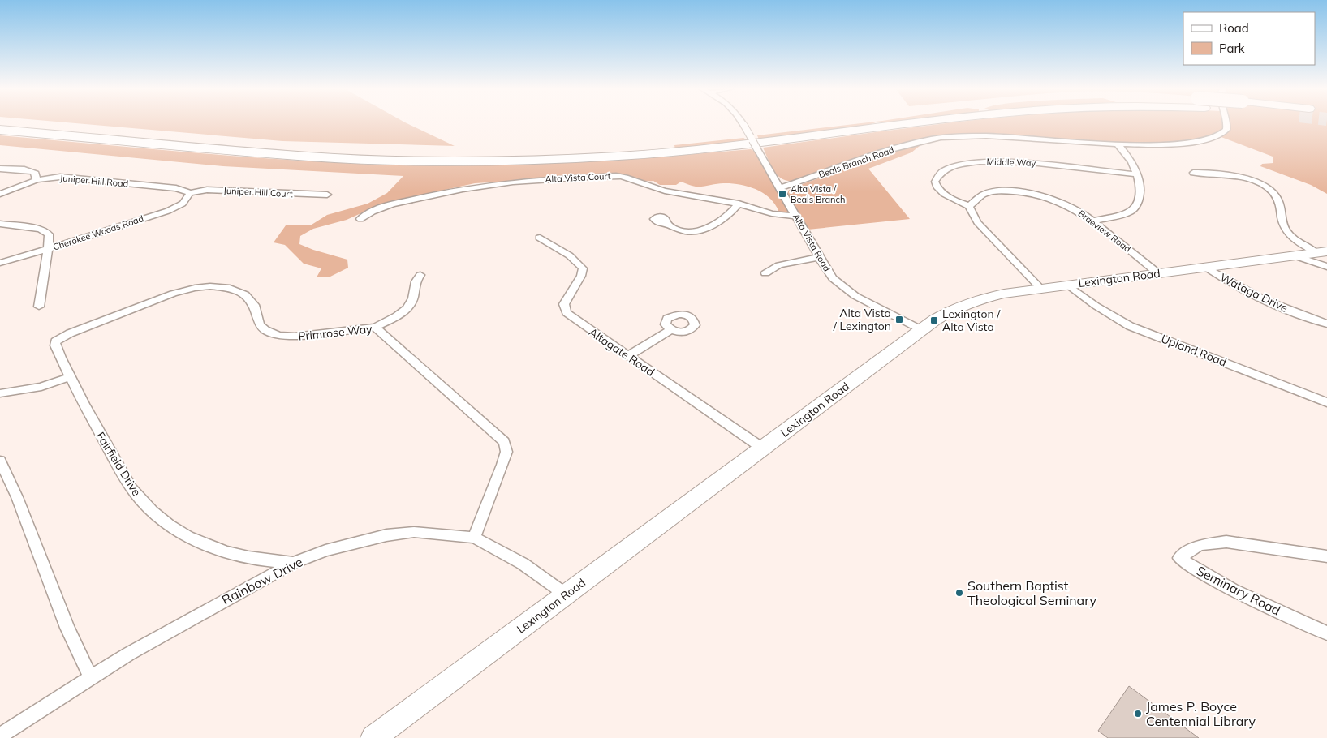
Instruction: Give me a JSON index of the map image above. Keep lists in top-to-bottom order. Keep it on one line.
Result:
{"streets":{"main road":["Lexington Road"],"street":["Beals Branch Road","Middle Way","Alta Vista Court","Juniper Hill Road","Juniper Hill Court","Braeview Road","Cherokee Woods Road","Alta Vista Road","Wataga Drive","Primrose Way","Upland Road","Altagate Road","Fairfield Drive","Rainbow Drive","Seminary Road"]},"crossings":[["Beals Branch Road","Alta Vista Road"],["Middle Way","Braeview Road"],["Alta Vista Court","Alta Vista Road"],["Juniper Hill Road","Juniper Hill Court"],["Juniper Hill Road","Cherokee Woods Road"],["Juniper Hill Court","Cherokee Woods Road"],["Braeview Road","Lexington Road"],["Alta Vista Road","Lexington Road"],["Lexington Road","Wataga Drive"],["Lexington Road","Upland Road"],["Lexington Road","Altagate Road"],["Lexington Road","Rainbow Drive"],["Primrose Way","Fairfield Drive"],["Primrose Way","Rainbow Drive"],["Fairfield Drive","Rainbow Drive"]],"places":{"transit":["Alta Vista / Beals Branch","Alta Vista / Lexington","Lexington / Alta Vista"],"other":["Southern Baptist Theological Seminary","James P. Boyce Centennial Library"]},"legend":["Road","Park"]}
